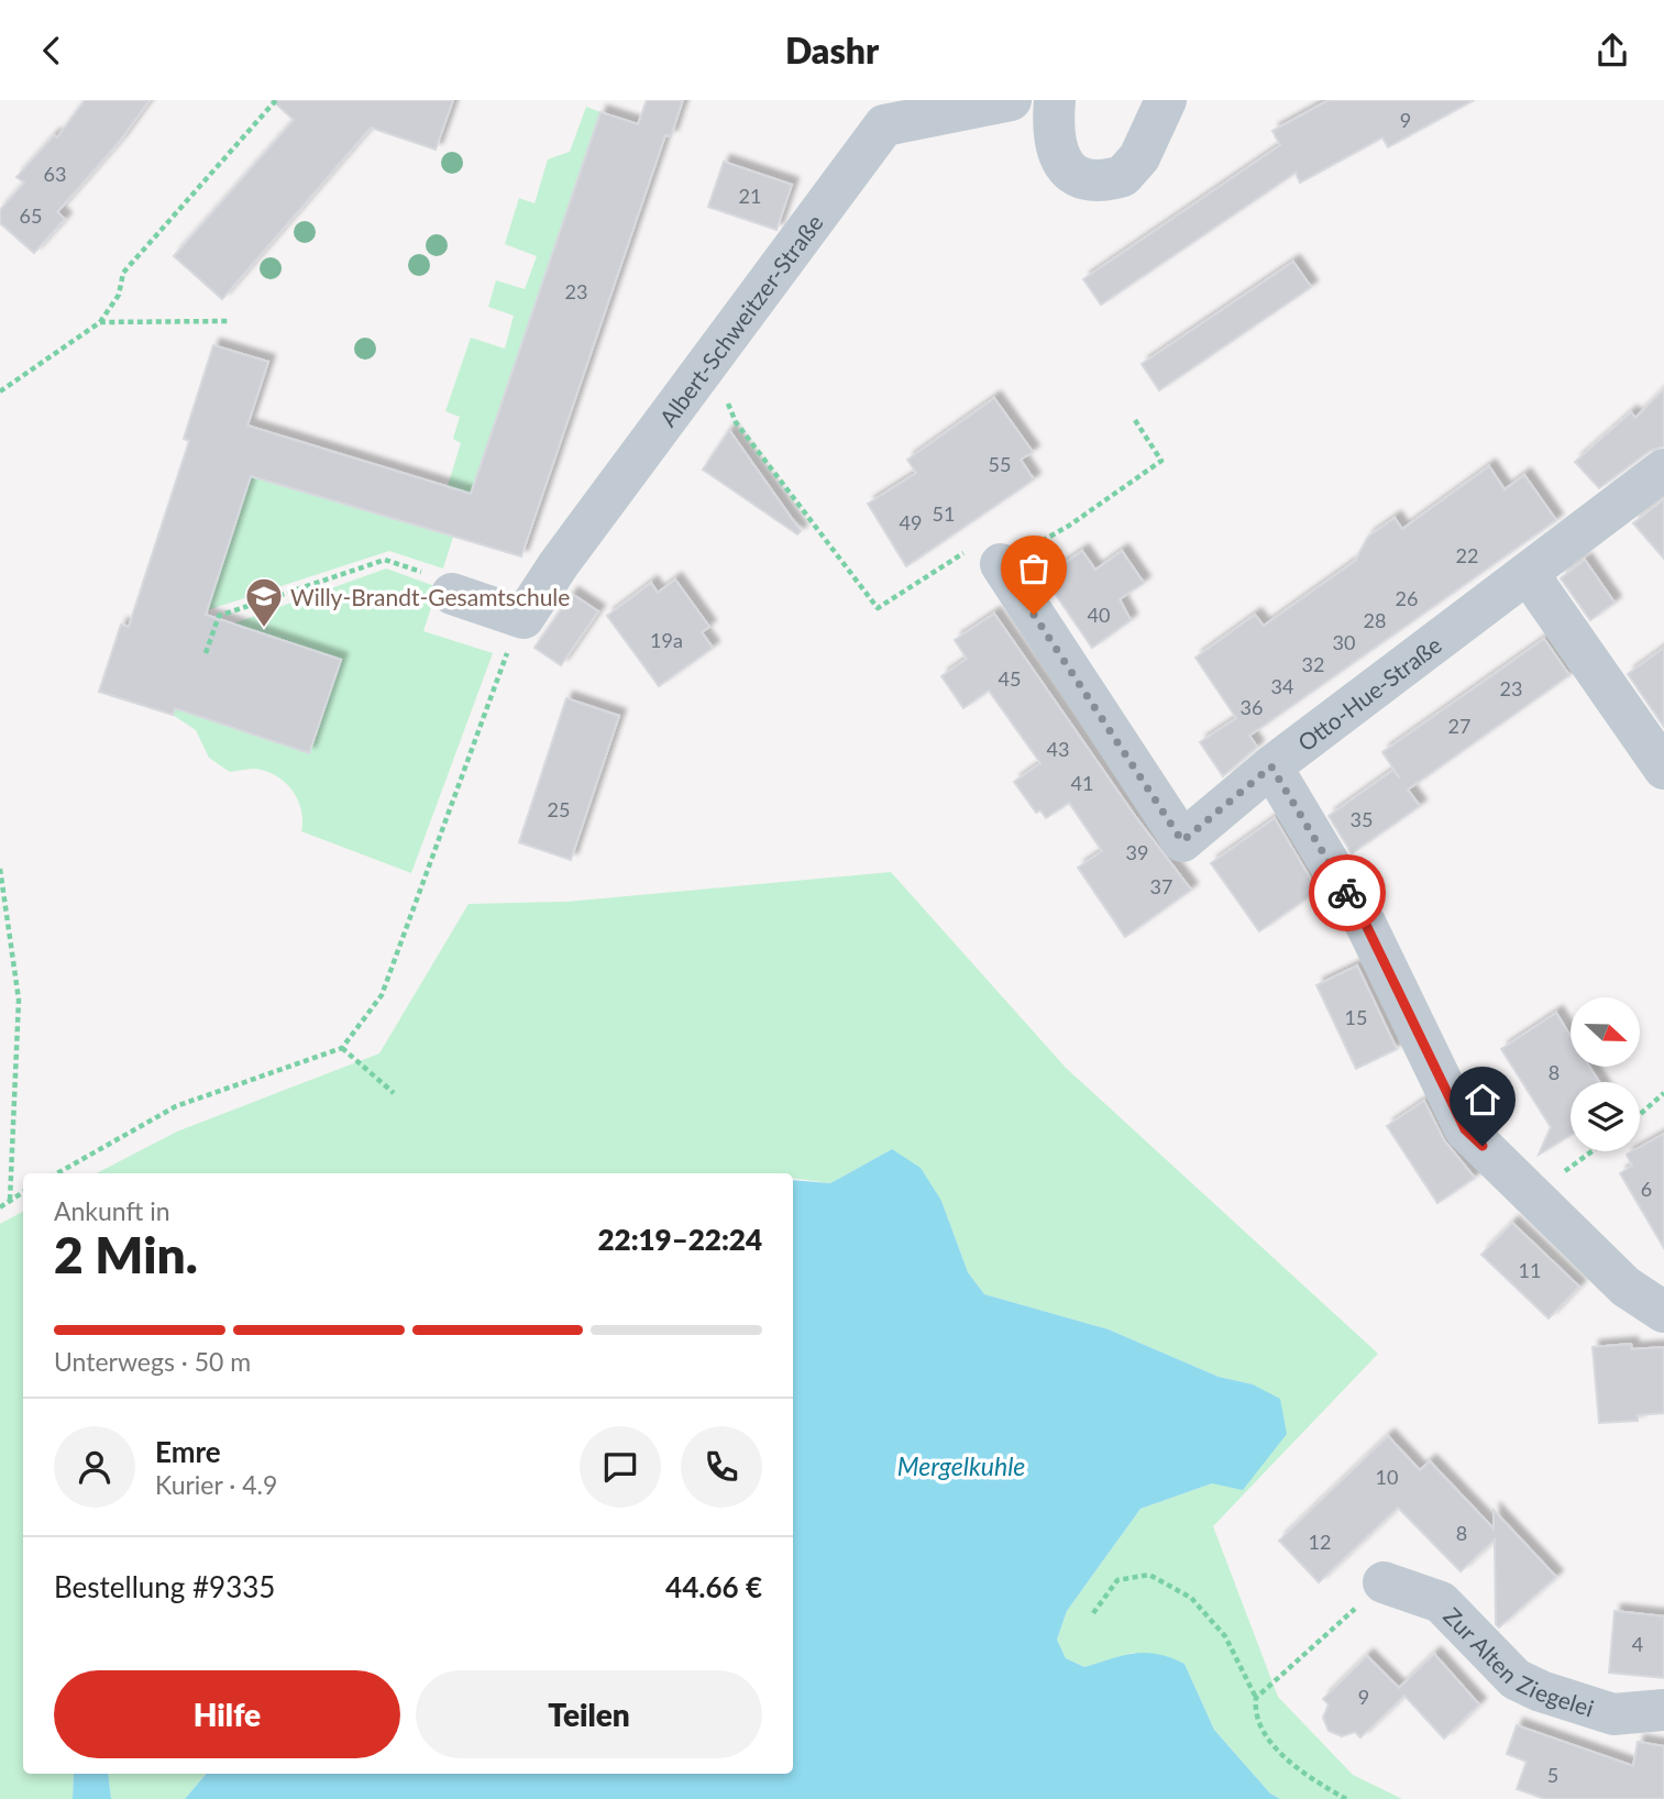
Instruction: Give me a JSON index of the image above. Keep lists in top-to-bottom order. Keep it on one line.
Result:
{"streets":{"street":["Albert-Schweitzer-Straße","Otto-Hue-Straße","Zur Alten Ziegelei"]},"water":["Mergelkuhle"],"places":{"school or university":["Willy-Brandt-Gesamtschule"]},"house_numbers":["9","63","21","65","23","55","51","49","22","26","40","28","19a","30","32","45","34","23","36","27","43","41","25","35","39","37","15","8","6","11","10","8","12","4","9","5"],"north":"right","page":{"header":"Dashr","heading":["2 Min.","Ankunft in","22:19–22:24"],"panel":["Emre","Kurier · 4.9","Bestellung #9335","44.66 €"],"bar":"Unterwegs · 50 m","buttons":["Hilfe","Teilen"]}}
